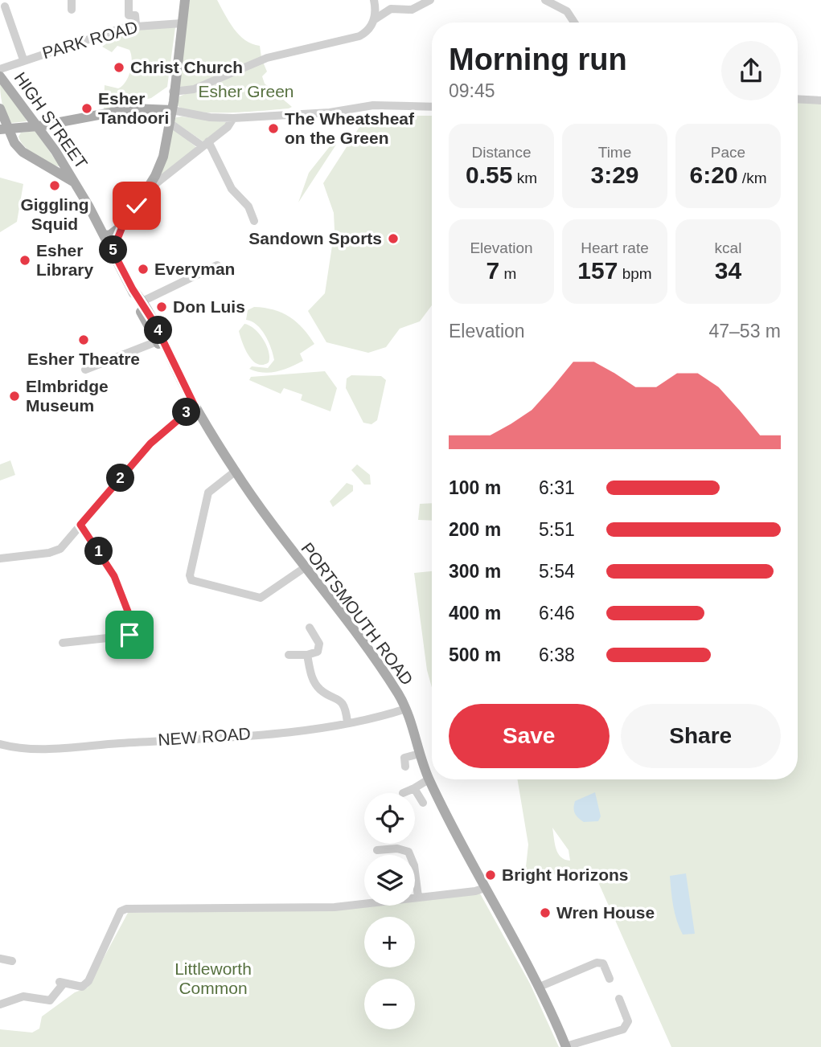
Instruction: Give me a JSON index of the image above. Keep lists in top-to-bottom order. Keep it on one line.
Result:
{"streets":{"main road":["HIGH STREET","PORTSMOUTH ROAD"],"street":["PARK ROAD","NEW ROAD"]},"crossings":[["HIGH STREET","PORTSMOUTH ROAD"],["PORTSMOUTH ROAD","NEW ROAD"]],"parks":["Esher Green","Littleworth Common"],"places":["Christ Church","Esher Tandoori","The Wheatsheaf on the Green","Giggling Squid","Sandown Sports","Esher Library","Everyman","Don Luis","Esher Theatre","Elmbridge Museum","Bright Horizons","Wren House"],"page":{"heading":["Morning run","09:45"],"stats":[["Distance","0.55 km"],["Time","3:29"],["Pace","6:20 /km"],["Elevation","7 m"],["Heart rate","157 bpm"],["kcal","34"]],"pins":["5","4","3","2","1"],"chart":["Elevation","47–53 m"],"list":[{"name":"100 m","note":"6:31"},{"name":"200 m","note":"5:51"},{"name":"300 m","note":"5:54"},{"name":"400 m","note":"6:46"},{"name":"500 m","note":"6:38"}],"buttons":["Save","Share"],"map_buttons":["+","−"]}}
